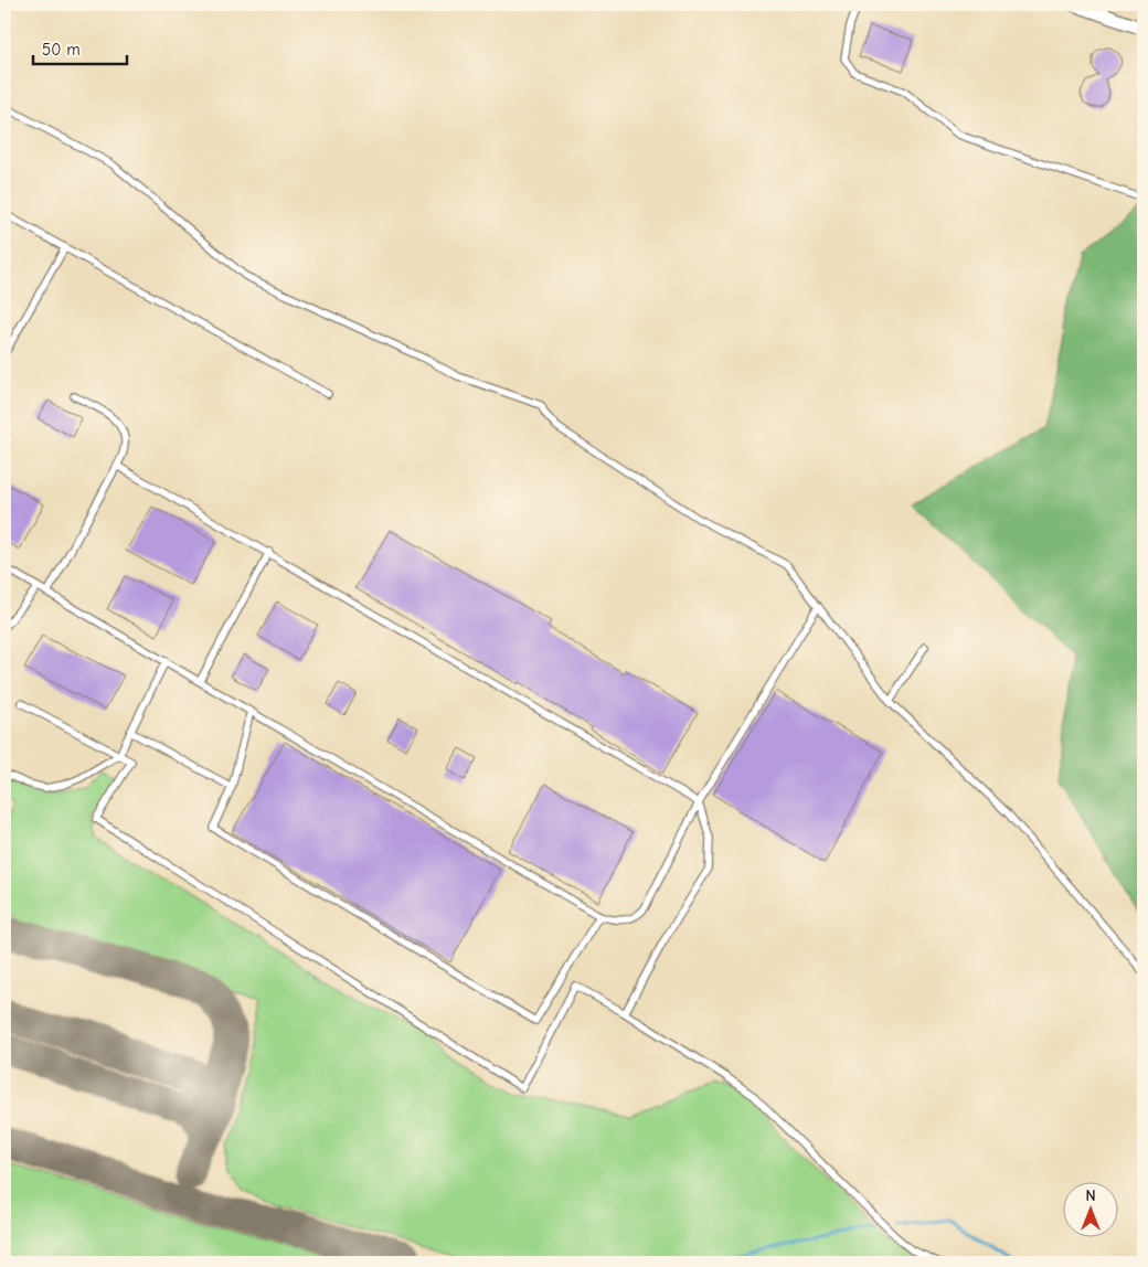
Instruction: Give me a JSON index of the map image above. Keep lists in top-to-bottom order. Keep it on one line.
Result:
{"scale_bar":"50 m","north":"top"}
